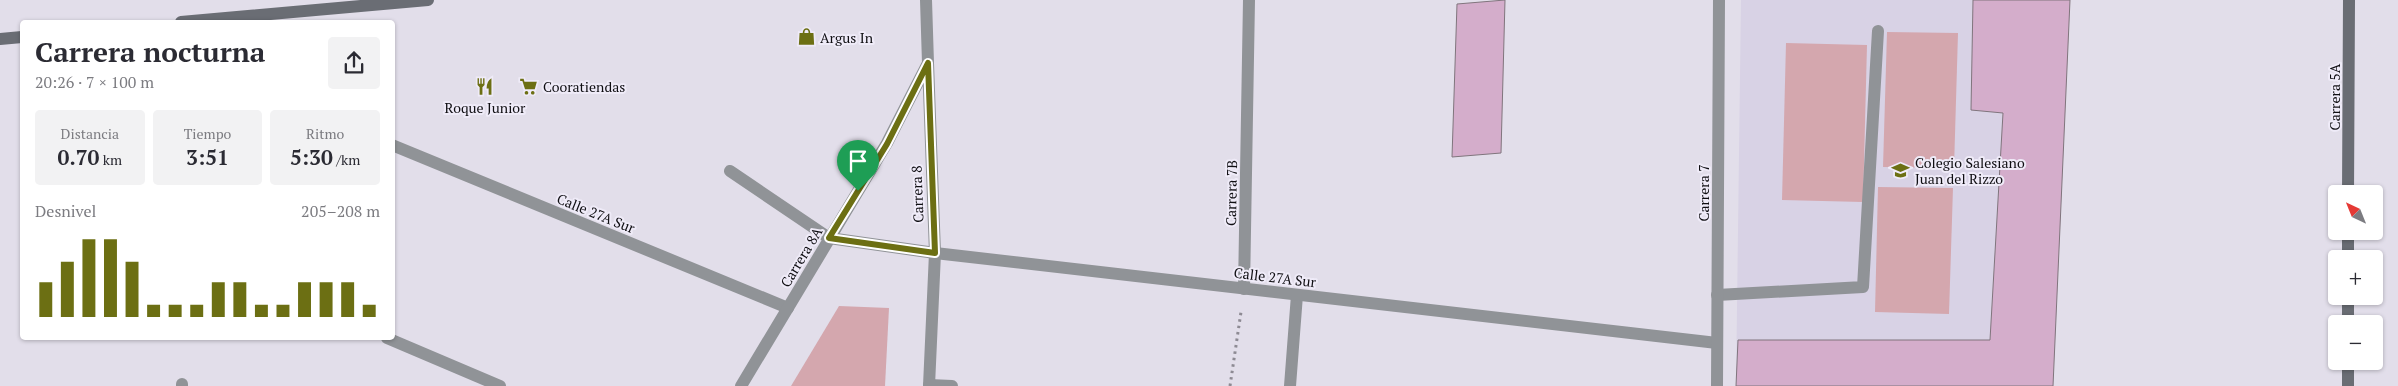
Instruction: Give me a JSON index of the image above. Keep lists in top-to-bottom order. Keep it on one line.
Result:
{"streets":{"main road":["Carrera 5A"],"street":["Carrera 7B","Carrera 7","Carrera 8","Calle 27A Sur","Carrera 8A"]},"crossings":[["Carrera 7B","Calle 27A Sur"],["Carrera 7","Calle 27A Sur"],["Carrera 8","Calle 27A Sur"],["Carrera 8","Carrera 8A"],["Calle 27A Sur","Carrera 8A"]],"places":{"shop":["Argus In"],"supermarket":["Cooratiendas"],"restaurant":["Roque Junior"],"school or university":["Colegio Salesiano Juan del Rizzo"]},"north":"top left","page":{"heading":["Carrera nocturna","20:26 · 7 × 100 m"],"stats":[["Distancia","0.70 km"],["Tiempo","3:51"],["Ritmo","5:30 /km"]],"map_buttons":["+","−"],"chart":["Desnivel","205–208 m"]}}
